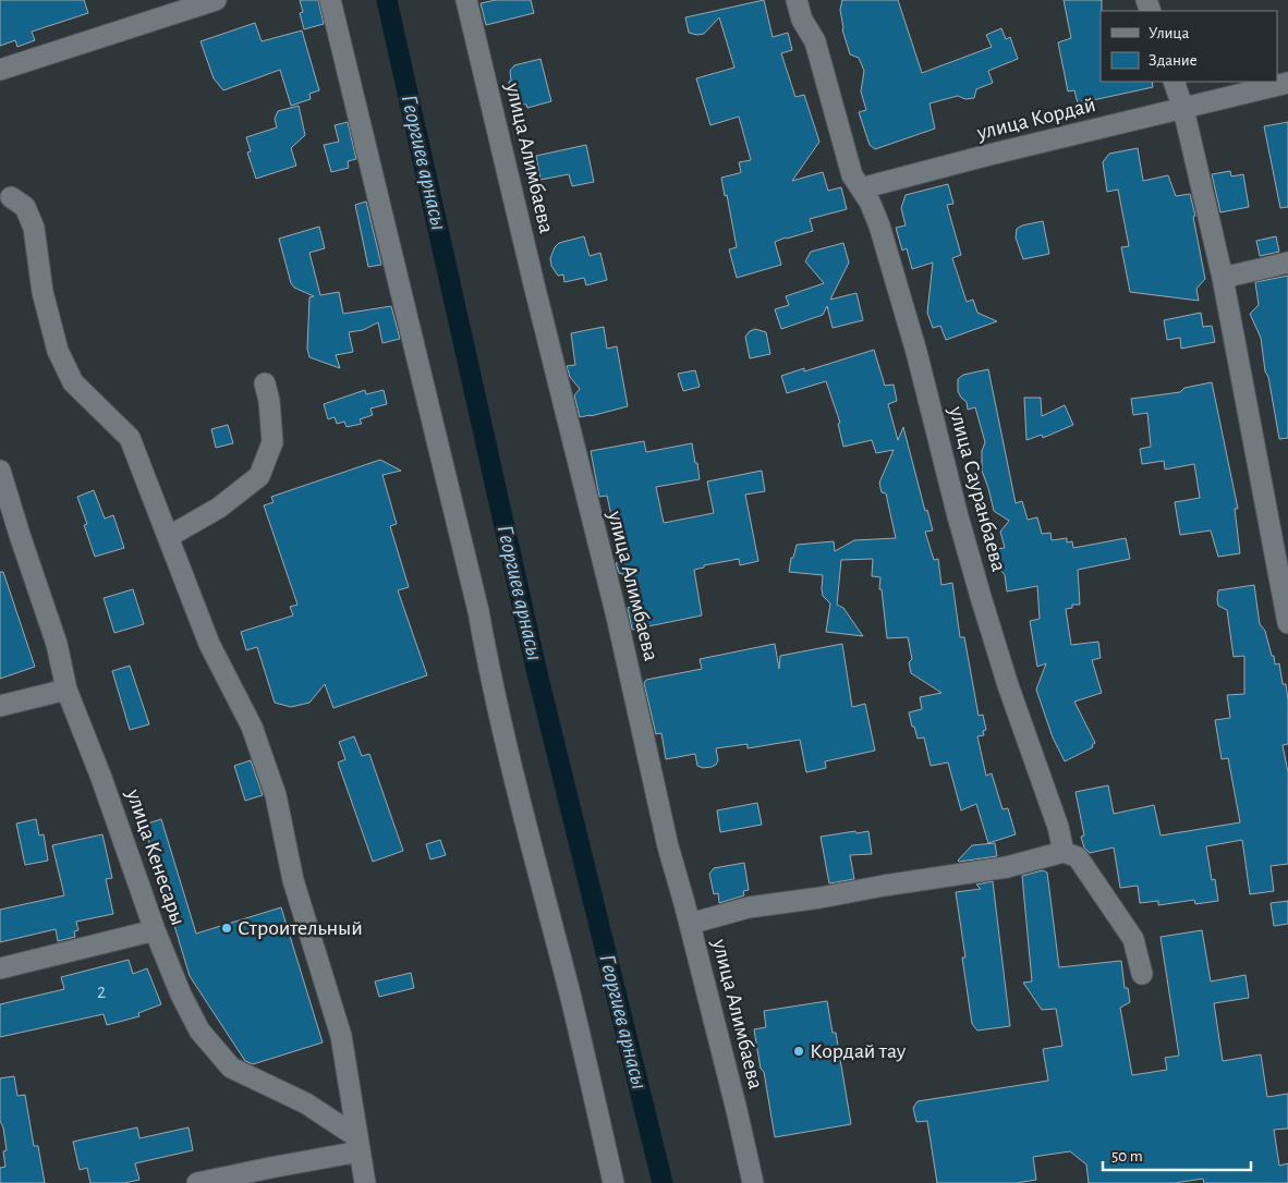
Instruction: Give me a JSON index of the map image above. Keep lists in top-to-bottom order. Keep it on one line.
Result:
{"streets":{"street":["улица Кордай","улица Алимбаева","улица Сауранбаева","улица Кенесары"]},"crossings":[["улица Кордай","улица Сауранбаева"]],"water":["Георгиев арнасы"],"places":["Строительный","Кордай тау"],"house_numbers":["2"],"legend":["Улица","Здание"],"scale_bar":"50 m"}
